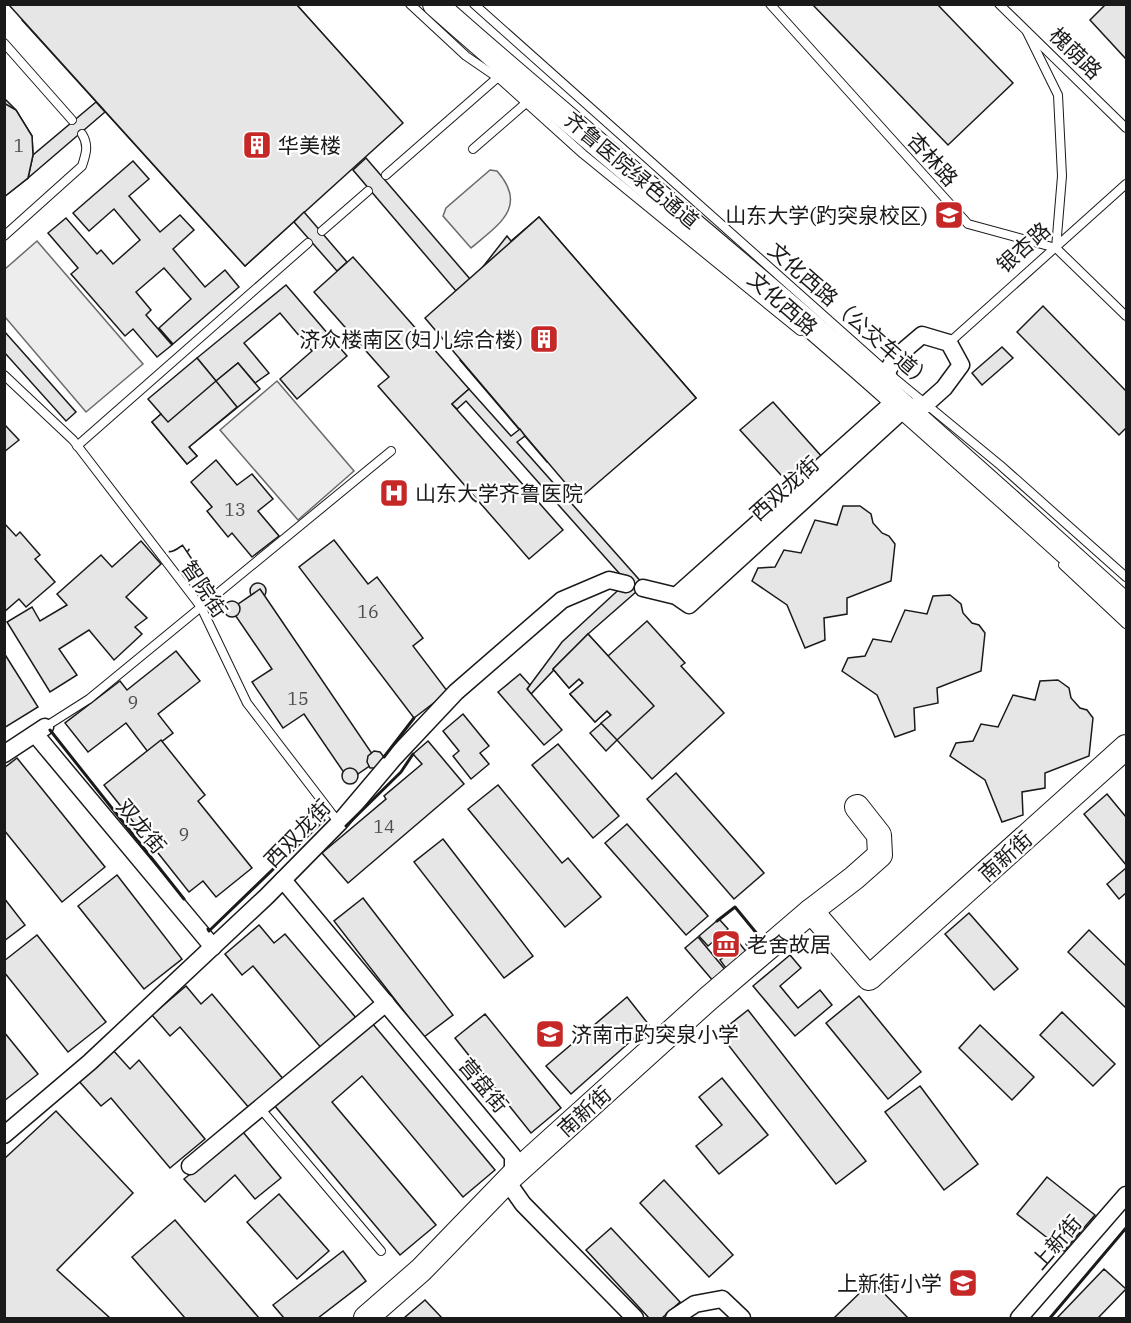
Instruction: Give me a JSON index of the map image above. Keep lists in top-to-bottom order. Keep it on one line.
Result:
{"streets":{"street":["文化西路","西双龙街","双龙街","南新街","营盘街","上新街"],"lane":["槐荫路","杏林路","齐鲁医院绿色通道","银杏路","文化西路（公交车道）","广智院街"]},"crossings":[["杏林路","银杏路"],["文化西路","文化西路（公交车道）"],["文化西路","西双龙街"],["文化西路（公交车道）","西双龙街"],["西双龙街","广智院街"],["西双龙街","双龙街"],["西双龙街","营盘街"],["南新街","营盘街"]],"places":{"building":["华美楼","济众楼南区(妇儿综合楼)"],"school or university":["山东大学(趵突泉校区)","济南市趵突泉小学","上新街小学"],"hospital":["山东大学齐鲁医院"],"museum":["老舍故居"]},"house_numbers":["1","13","16","15","9","14","9"]}
